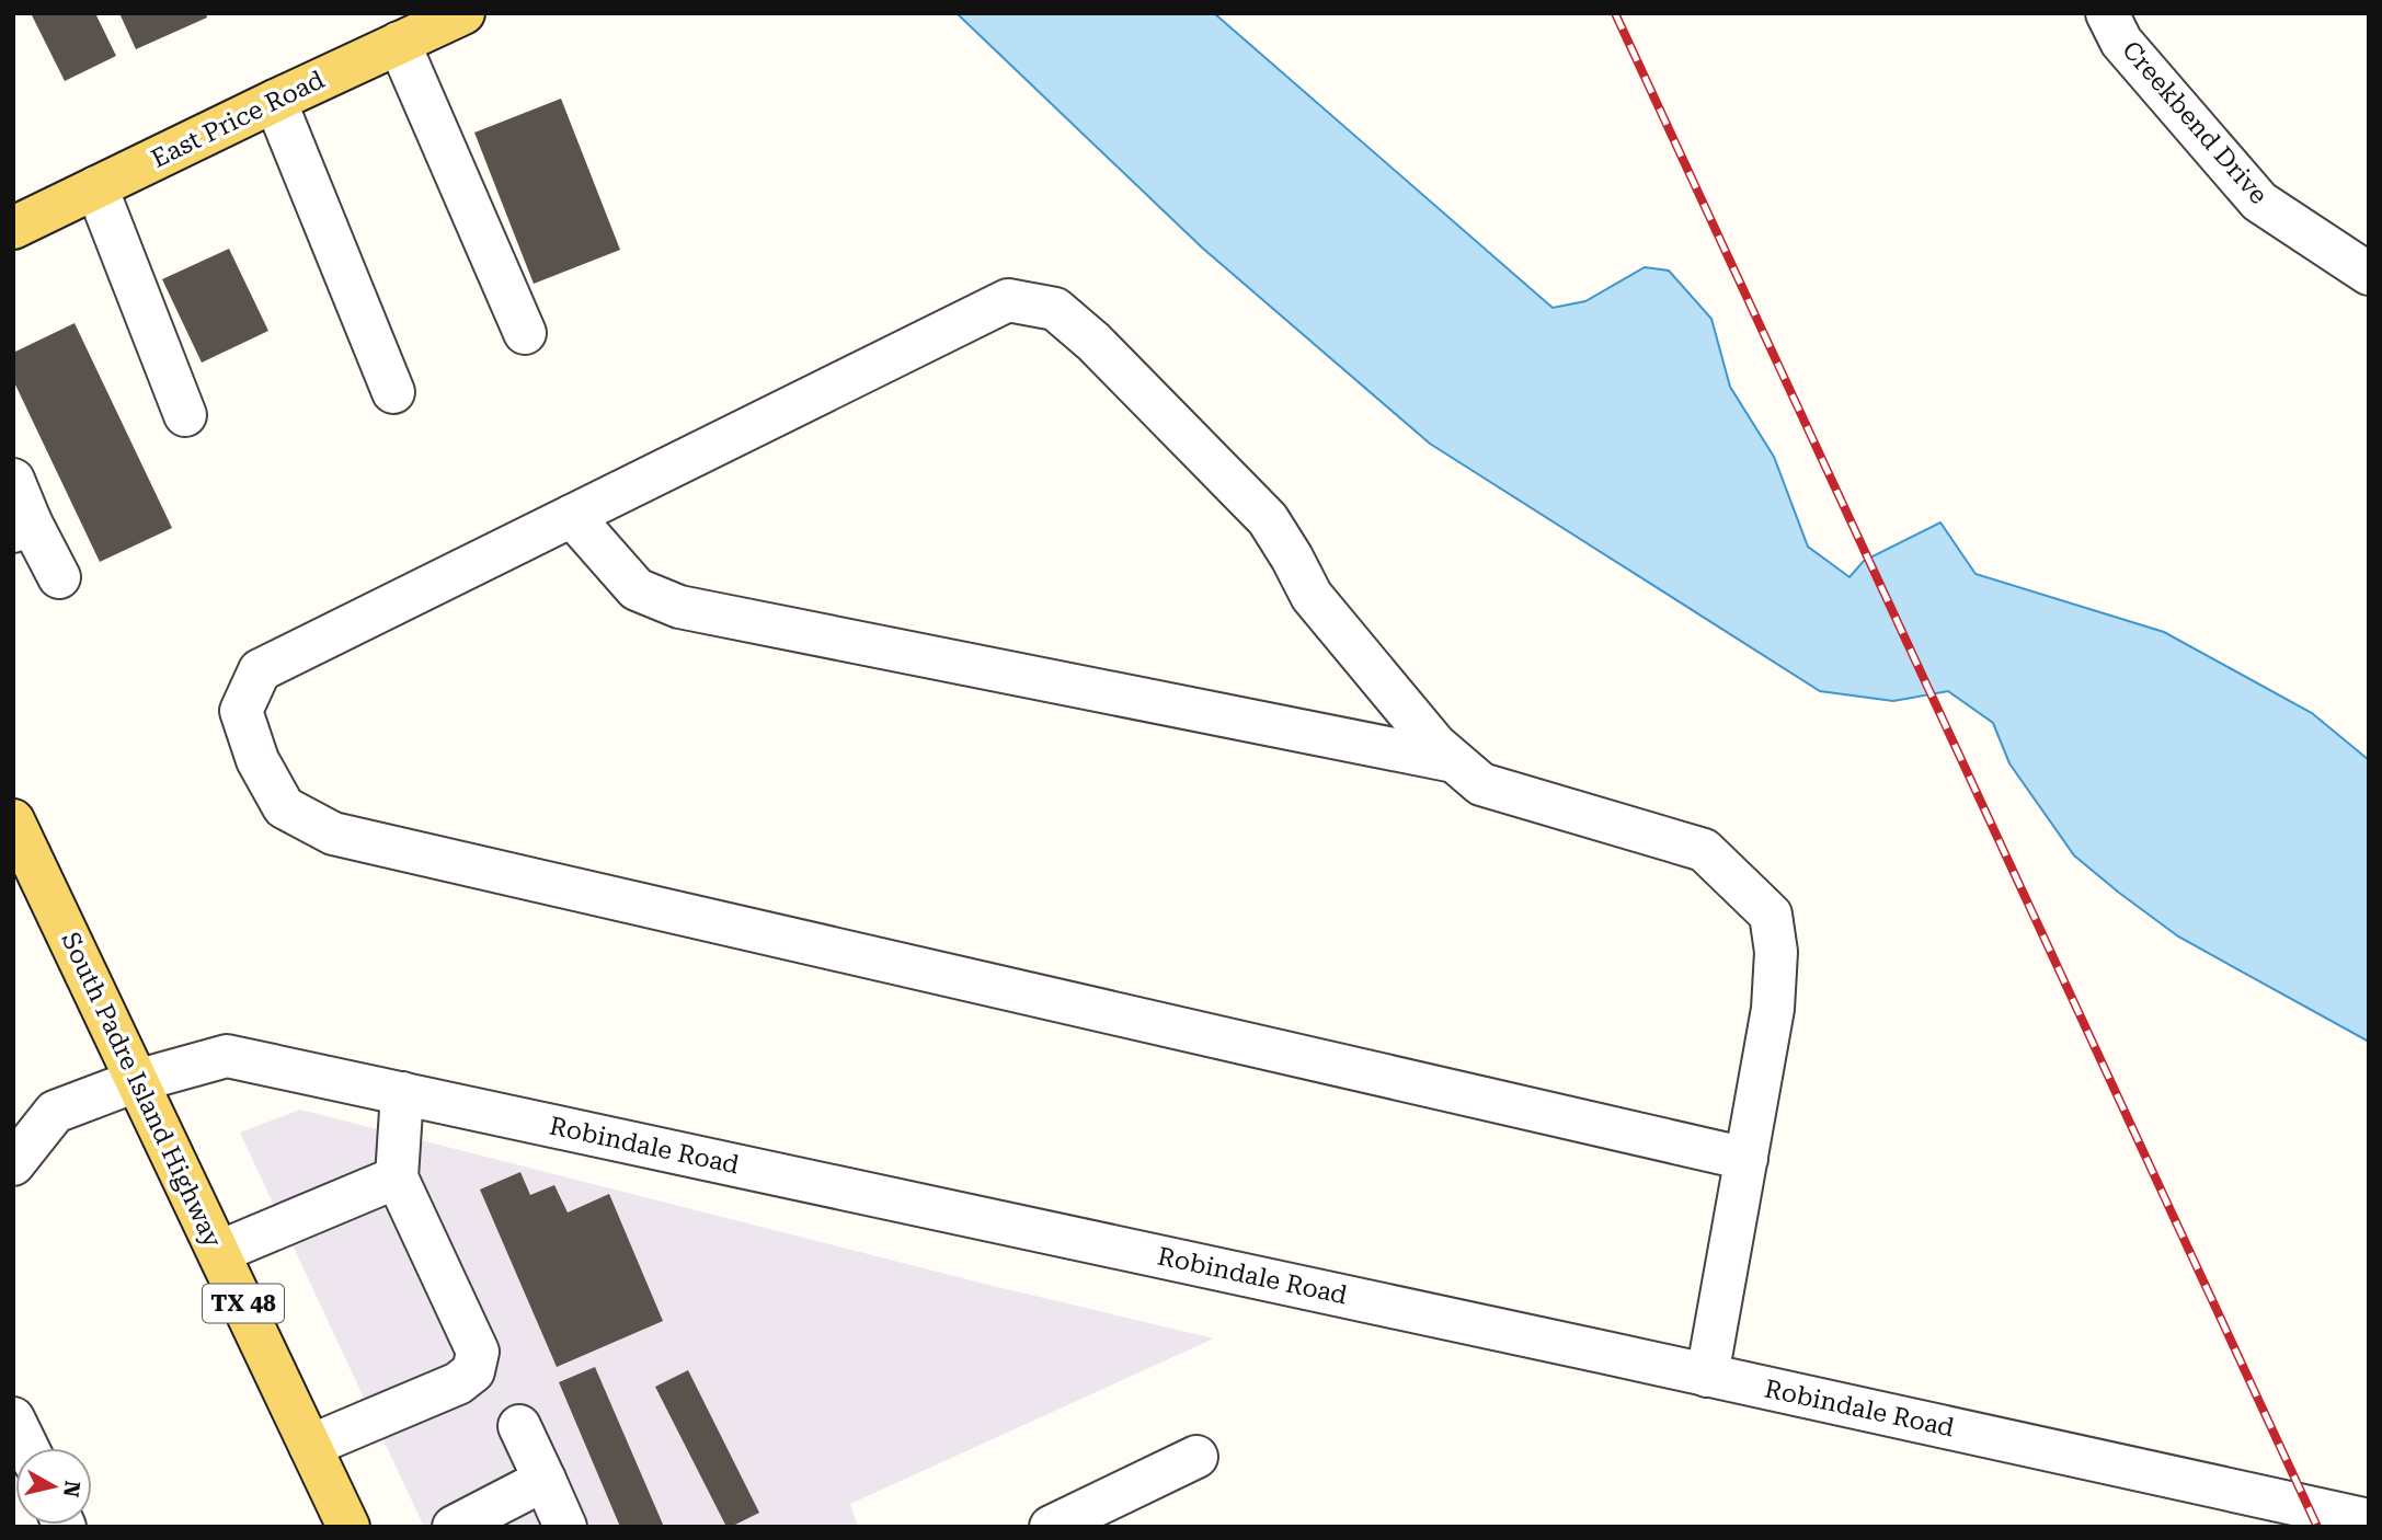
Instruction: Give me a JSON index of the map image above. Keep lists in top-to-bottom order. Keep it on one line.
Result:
{"streets":{"main road":["East Price Road","South Padre Island Highway","TX 48"],"street":["Creekbend Drive","Robindale Road"]},"crossings":[["South Padre Island Highway","Robindale Road"]],"north":"right"}
